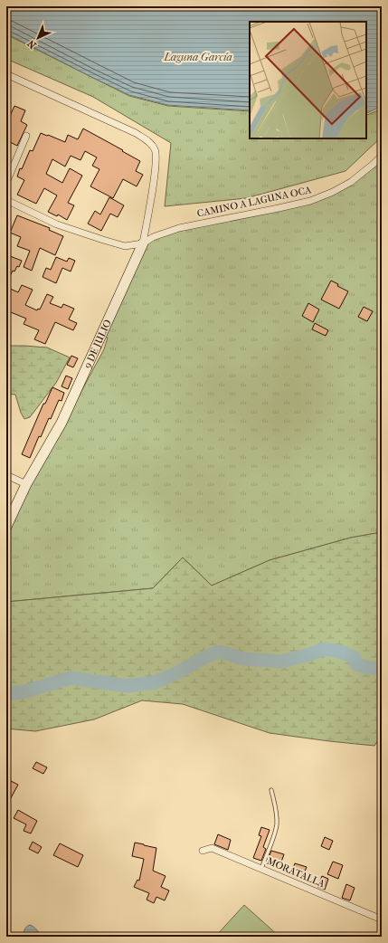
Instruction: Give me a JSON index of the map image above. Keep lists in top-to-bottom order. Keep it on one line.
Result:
{"streets":{"main road":["9 DE JULIO"],"street":["CAMINO A LAGUNA OCA","MORATALLA"]},"crossings":[["CAMINO A LAGUNA OCA","9 DE JULIO"]],"water":["Laguna García"],"north":"bottom left"}
